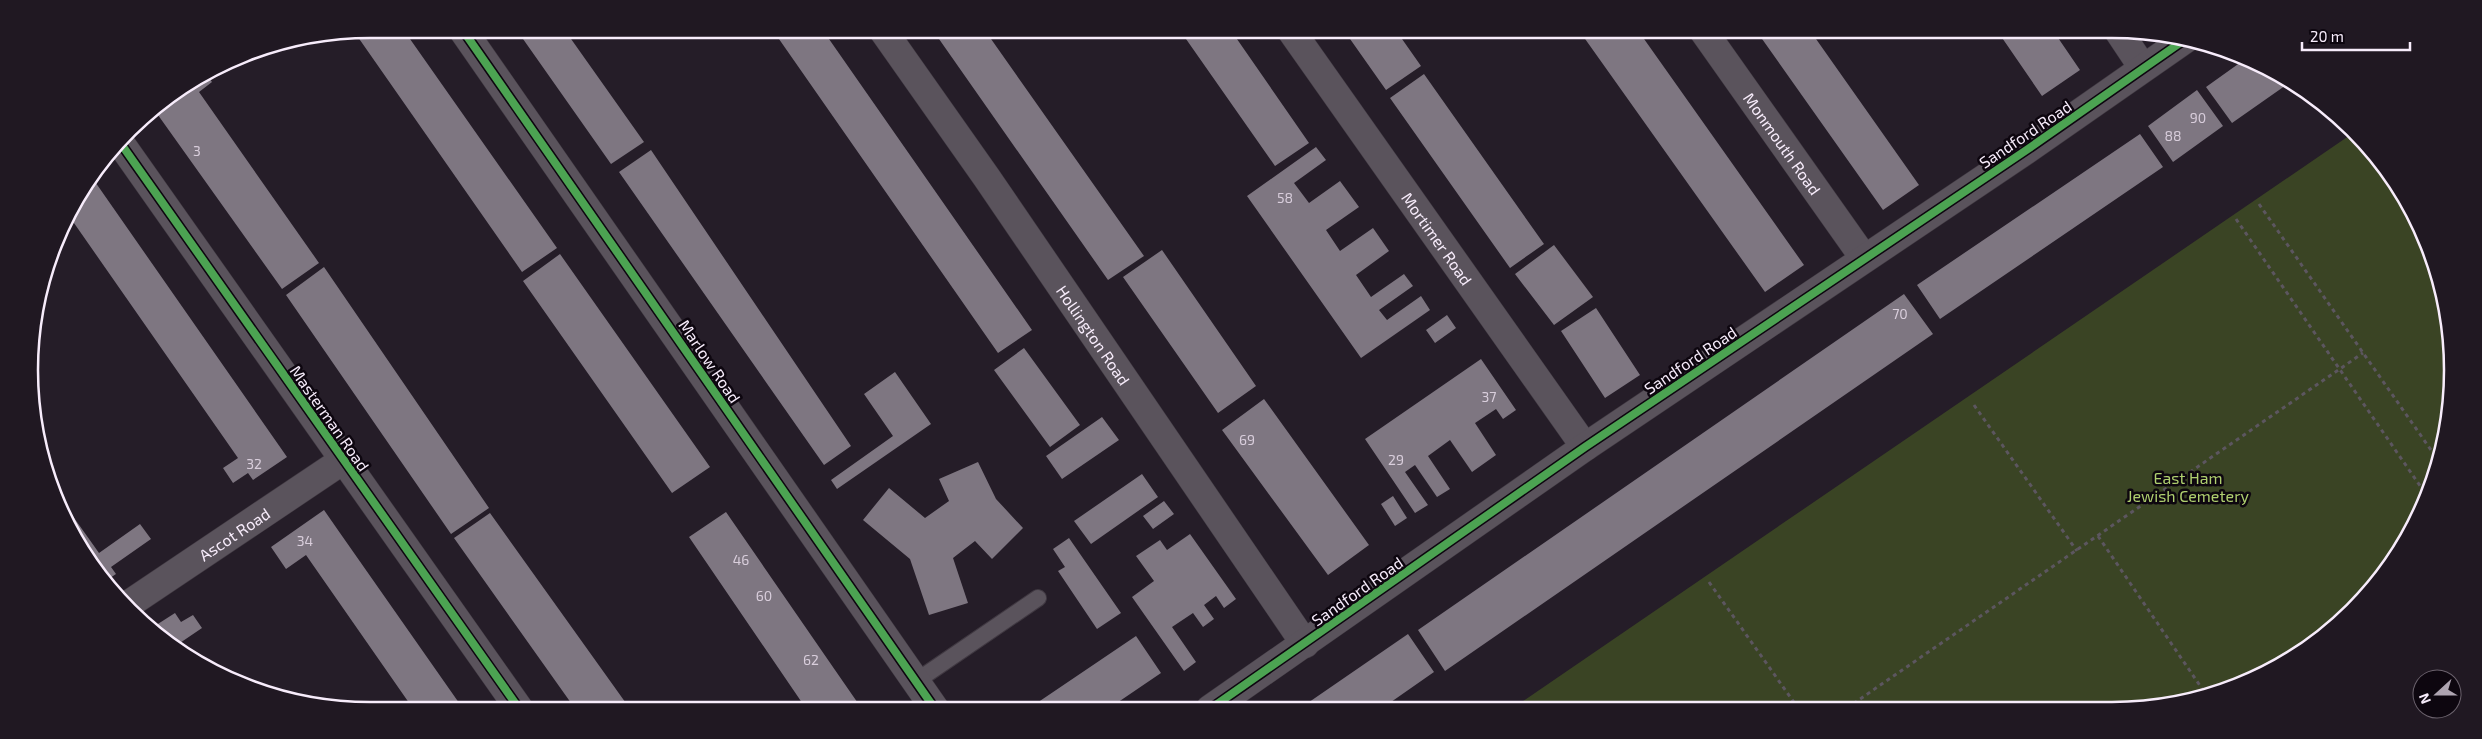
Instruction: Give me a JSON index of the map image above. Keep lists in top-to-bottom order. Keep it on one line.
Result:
{"streets":{"street":["Sandford Road","Monmouth Road","Mortimer Road","Hollington Road","Marlow Road","Masterman Road","Ascot Road"]},"crossings":[["Sandford Road","Monmouth Road"],["Sandford Road","Mortimer Road"],["Sandford Road","Hollington Road"],["Masterman Road","Ascot Road"]],"parks":["East Ham Jewish Cemetery"],"house_numbers":["90","88","3","58","70","37","69","29","32","34","46","60","62"],"scale_bar":"20 m","north":"left"}
